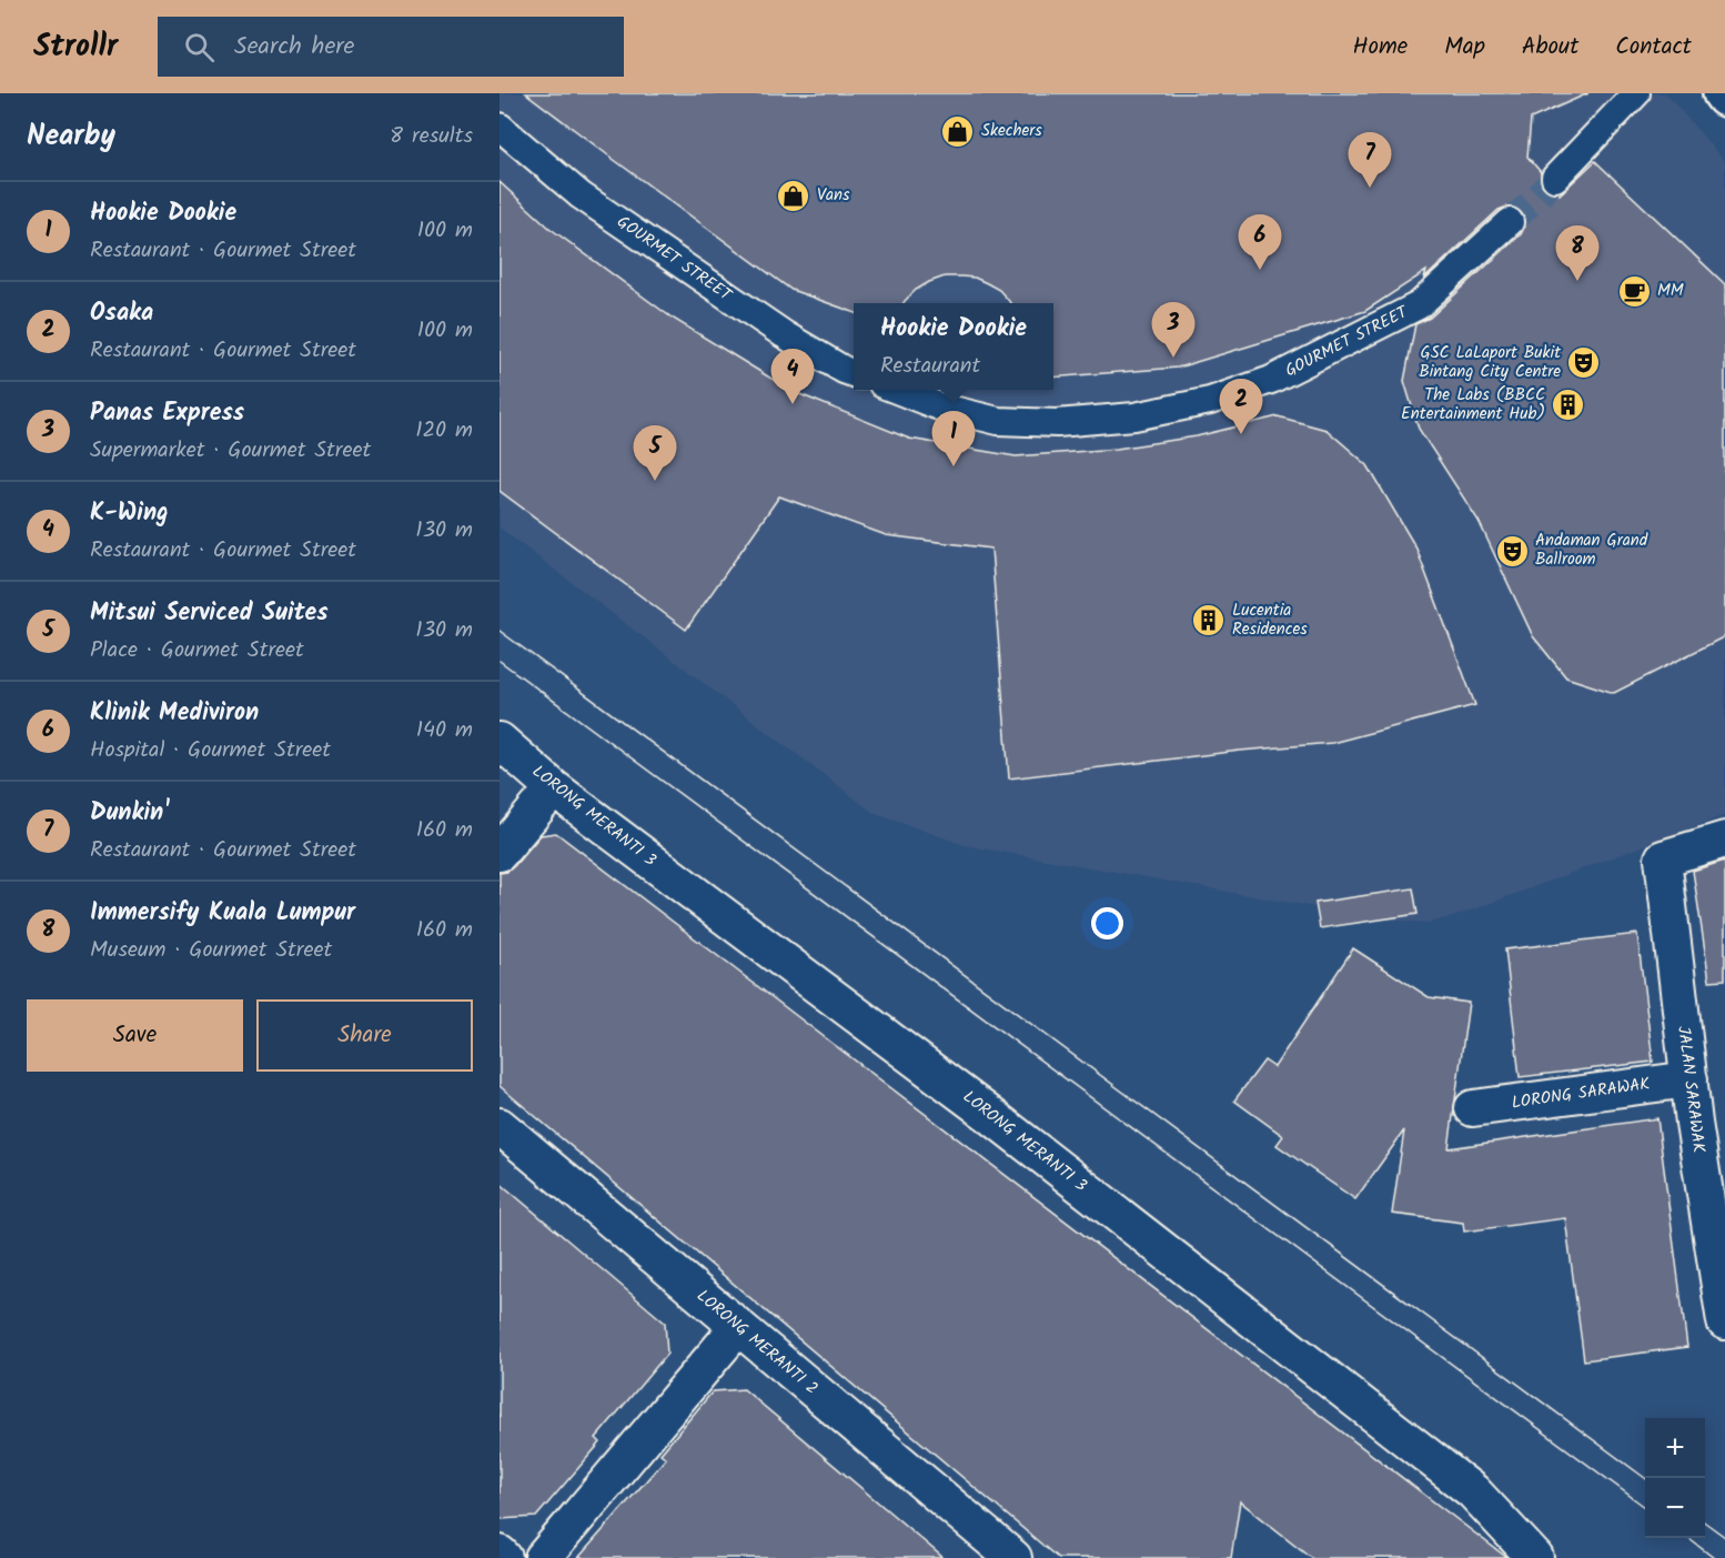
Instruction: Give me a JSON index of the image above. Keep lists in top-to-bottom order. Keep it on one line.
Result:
{"streets":{"street":["GOURMET STREET","LORONG MERANTI 3","JALAN SARAWAK","LORONG SARAWAK","LORONG MERANTI 2"]},"crossings":[["JALAN SARAWAK","LORONG SARAWAK"]],"places":{"shop":["Skechers","Vans"],"cafe":["MM"],"theatre":["GSC LaLaport Bukit Bintang City Centre","Andaman Grand Ballroom"],"building":["The Labs (BBCC Entertainment Hub)","Lucentia Residences"]},"page":{"header":"Strollr","search":"Search here","nav":["Home","Map","About","Contact"],"heading":["Nearby","8 results"],"pins":["7","6","8","3","4","2","1","5"],"list":[{"mark":"1","name":"Hookie Dookie","note":"Restaurant · Gourmet Street","value":"100 m"},{"mark":"2","name":"Osaka","note":"Restaurant · Gourmet Street","value":"100 m"},{"mark":"3","name":"Panas Express","note":"Supermarket · Gourmet Street","value":"120 m"},{"mark":"4","name":"K-Wing","note":"Restaurant · Gourmet Street","value":"130 m"},{"mark":"5","name":"Mitsui Serviced Suites","note":"Place · Gourmet Street","value":"130 m"},{"mark":"6","name":"Klinik Mediviron","note":"Hospital · Gourmet Street","value":"140 m"},{"mark":"7","name":"Dunkin'","note":"Restaurant · Gourmet Street","value":"160 m"},{"mark":"8","name":"Immersify Kuala Lumpur","note":"Museum · Gourmet Street","value":"160 m"}],"popup":["Hookie Dookie","Restaurant"],"buttons":["Save","Share"],"map_buttons":["+","−"]}}
